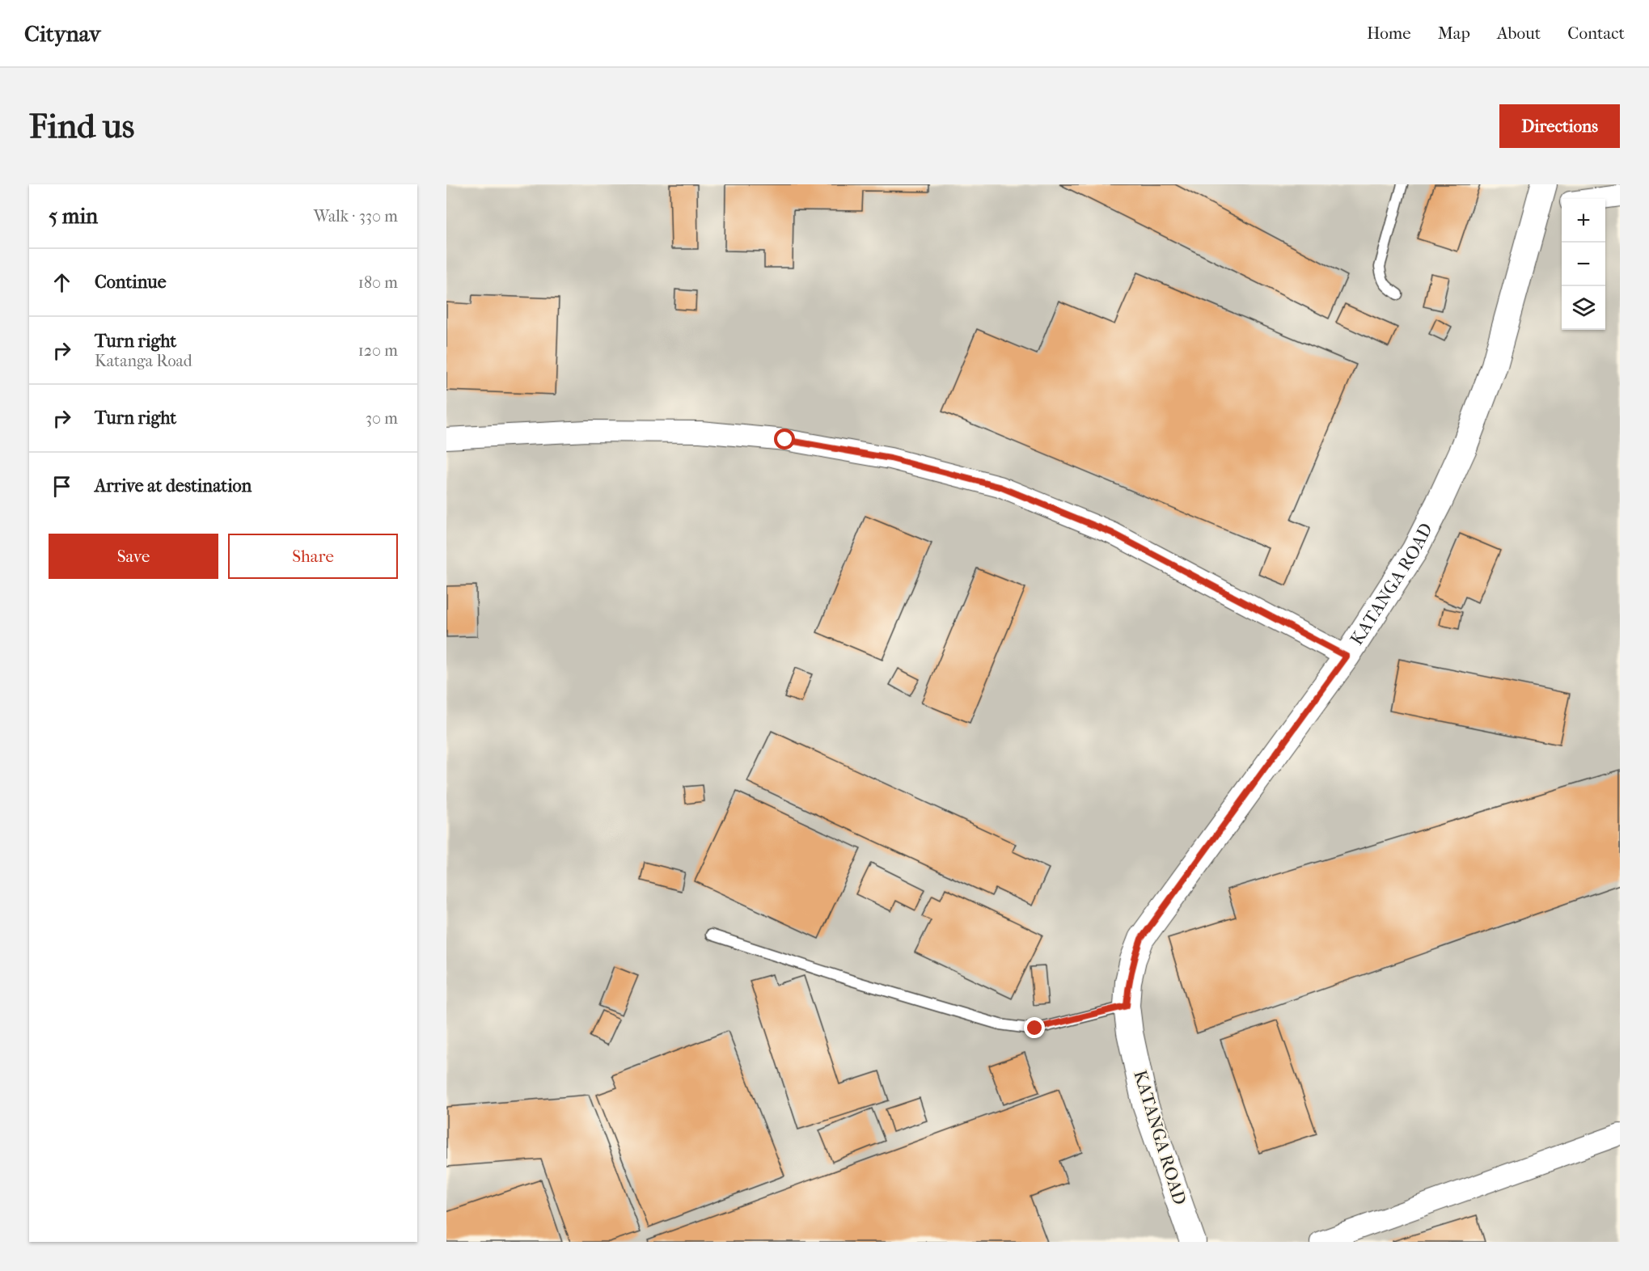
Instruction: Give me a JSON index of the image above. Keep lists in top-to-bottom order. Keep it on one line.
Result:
{"streets":{"street":["KATANGA ROAD"]},"page":{"header":"Citynav","nav":["Home","Map","About","Contact"],"buttons":["Directions",["Save","Share"]],"title":"Find us","heading":["5 min","Walk · 330 m"],"map_buttons":["+","−"],"list":[["Continue","180 m"],["Turn right","Katanga Road","120 m"],["Turn right","30 m"],"Arrive at destination"]}}
